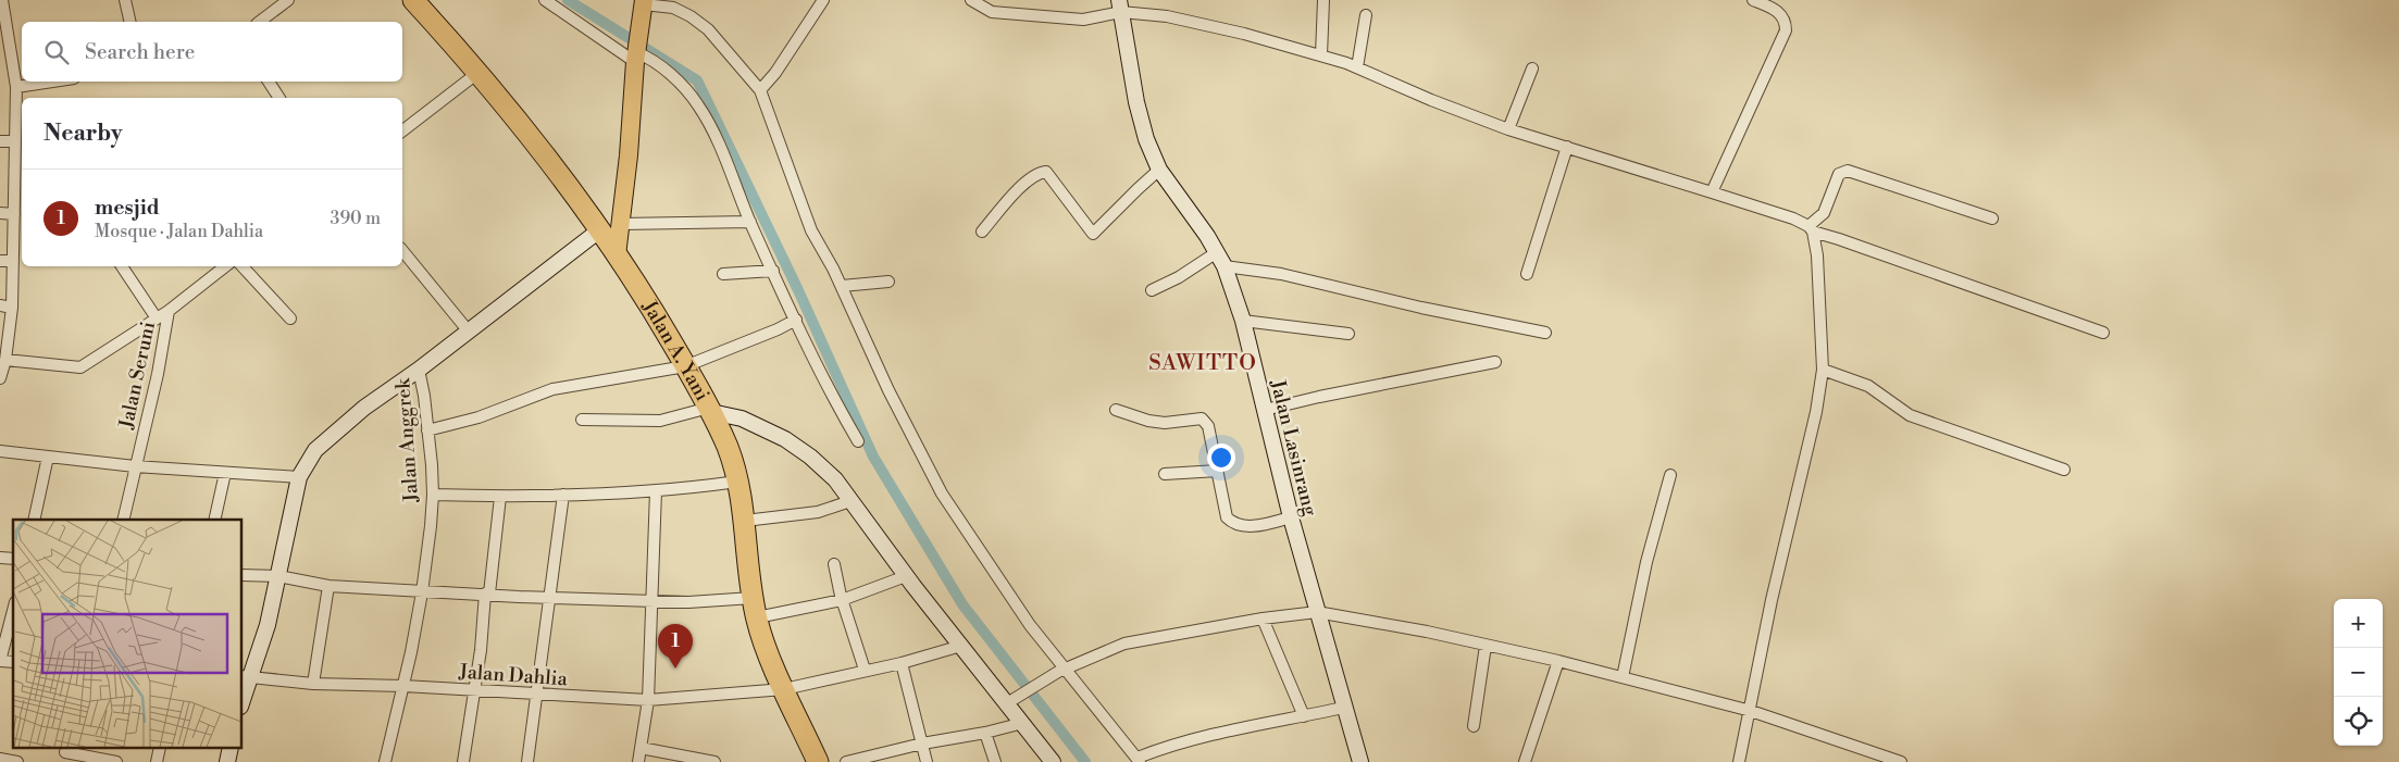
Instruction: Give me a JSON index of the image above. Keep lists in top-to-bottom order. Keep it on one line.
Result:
{"streets":{"highway":["Jalan A. Yani"],"street":["Jalan Seruni","Jalan Anggrek","Jalan Lasinrang","Jalan Dahlia"]},"crossings":[["Jalan A. Yani","Jalan Anggrek"],["Jalan A. Yani","Jalan Dahlia"],["Jalan Anggrek","Jalan Dahlia"]],"districts":["SAWITTO"],"page":{"search":"Search here","heading":"Nearby","list":[{"mark":"1","name":"mesjid","note":"Mosque · Jalan Dahlia","value":"390 m"}],"map_buttons":["+","−"],"pins":"1"}}
